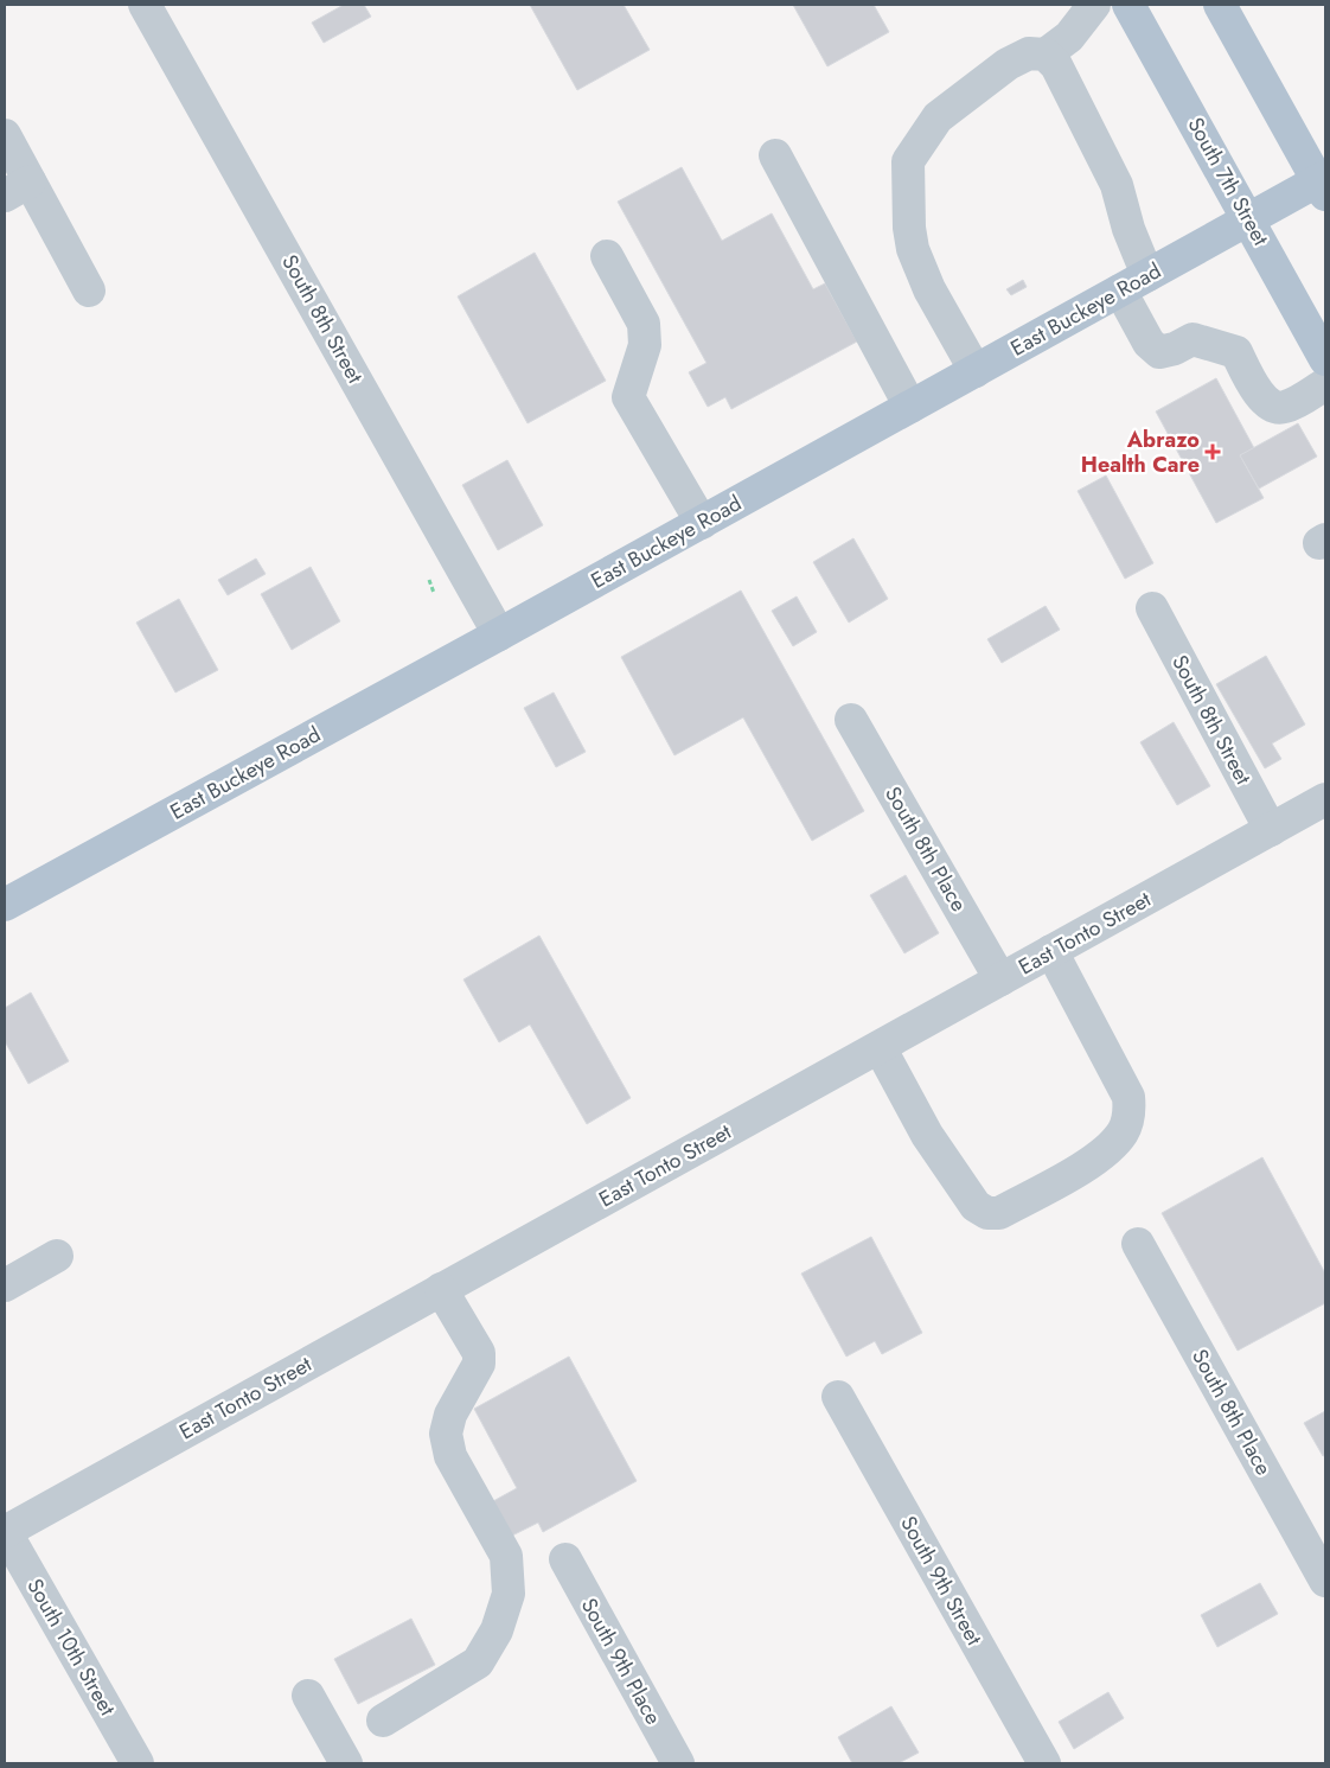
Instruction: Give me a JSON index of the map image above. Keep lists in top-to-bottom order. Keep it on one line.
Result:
{"streets":{"main road":["South 7th Street","East Buckeye Road"],"street":["South 8th Street","South 8th Place","East Tonto Street","South 9th Street","South 10th Street","South 9th Place"]},"crossings":[["South 7th Street","East Buckeye Road"],["East Buckeye Road","South 8th Street"],["South 8th Street","East Tonto Street"],["South 8th Place","East Tonto Street"],["East Tonto Street","South 10th Street"]],"places":{"health":["Abrazo Health Care"]}}
